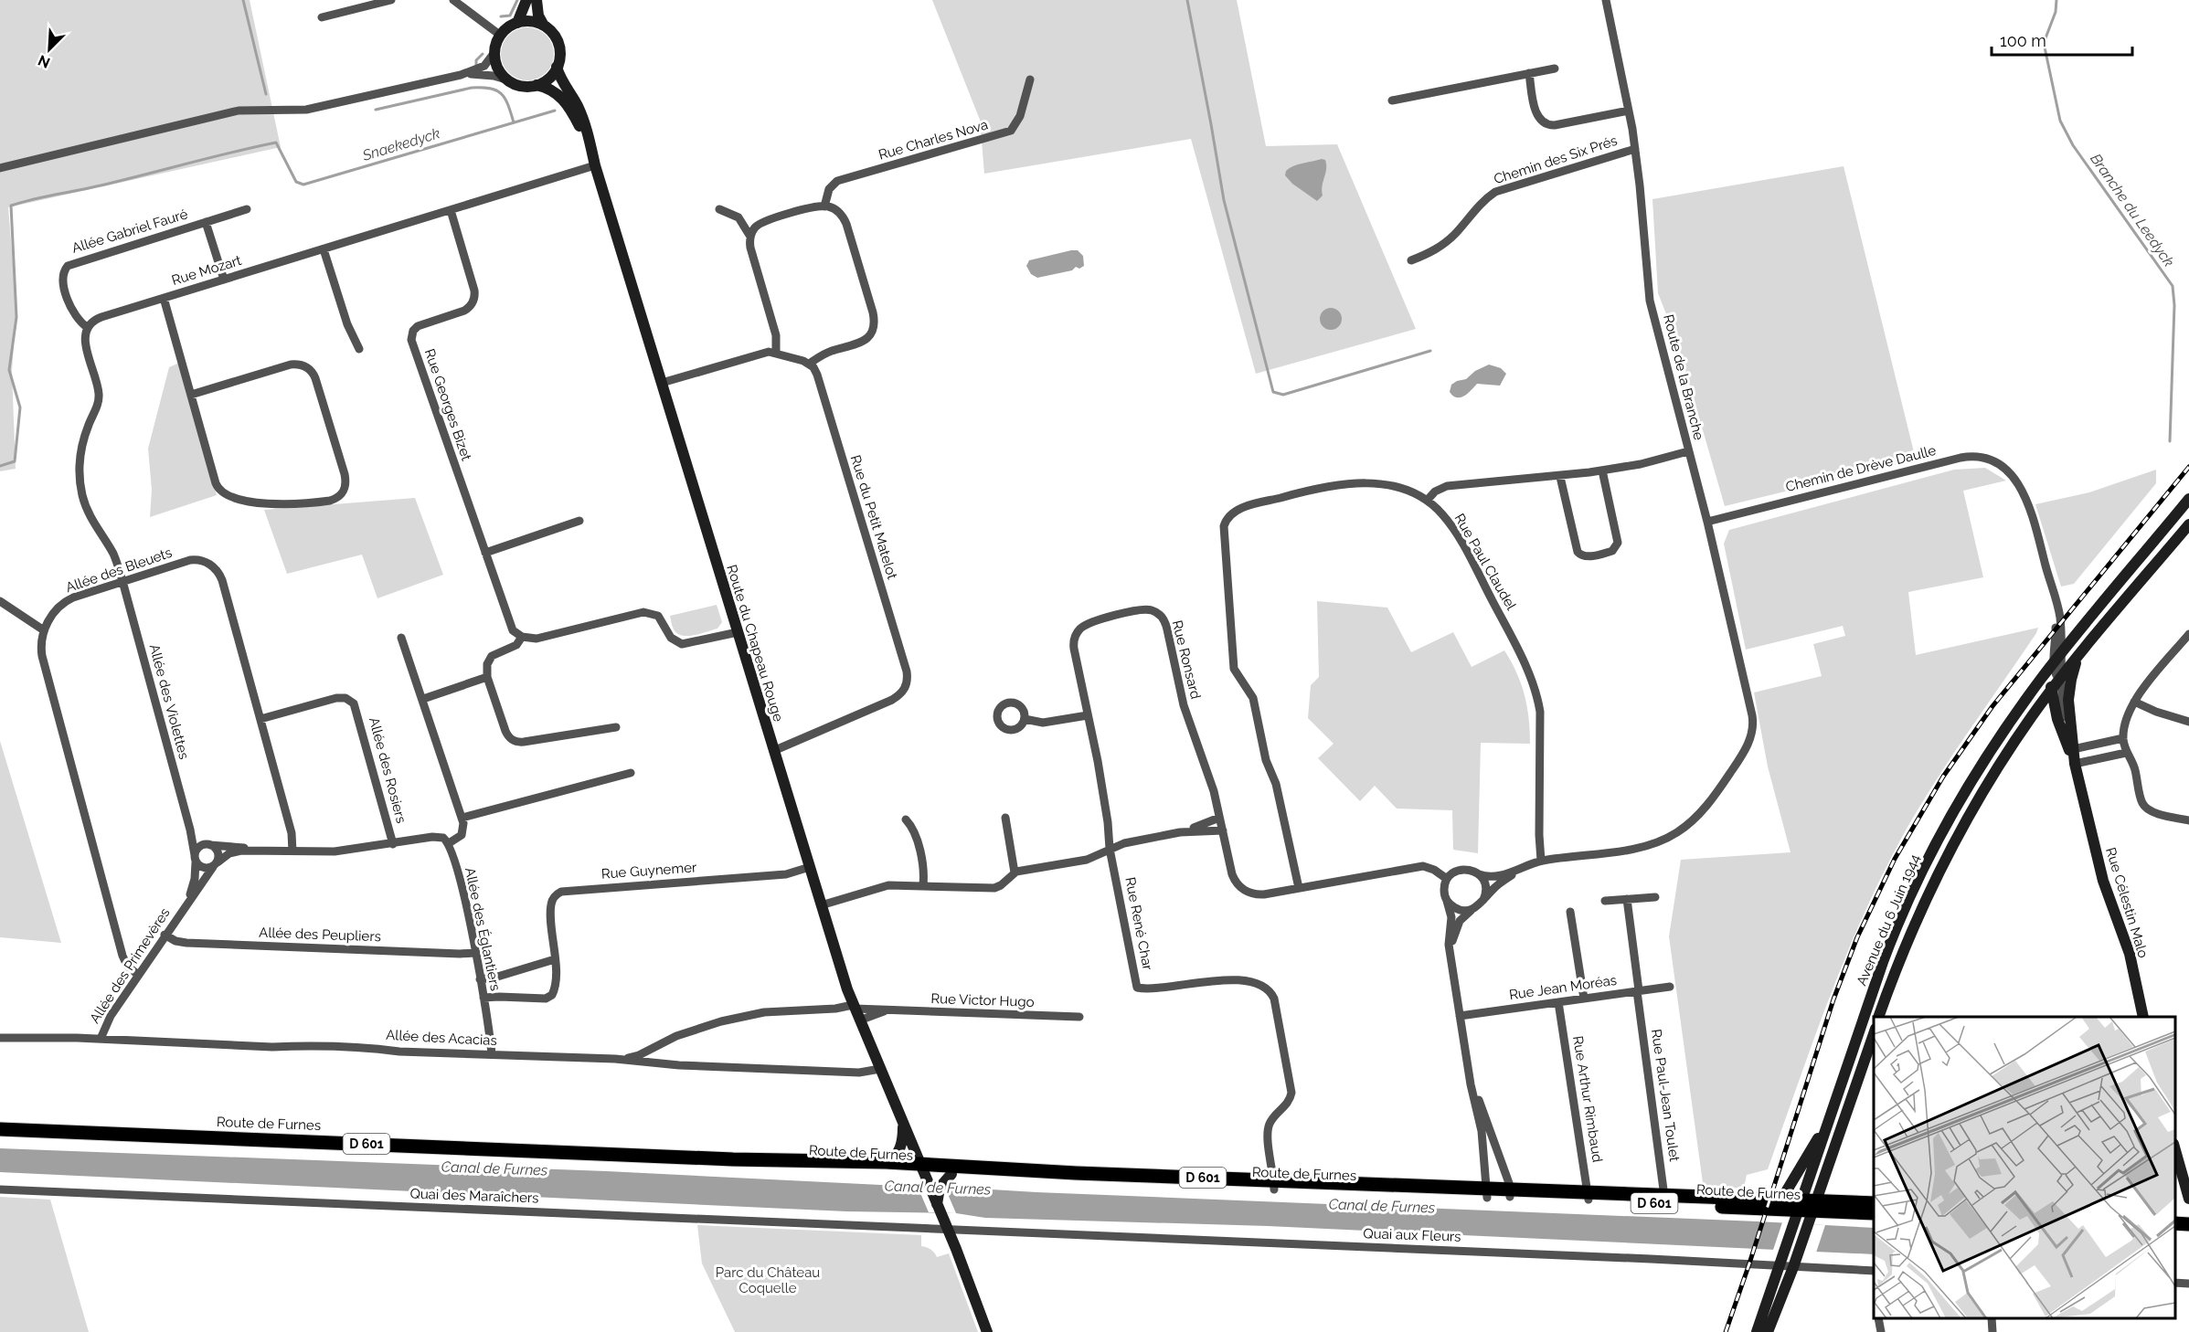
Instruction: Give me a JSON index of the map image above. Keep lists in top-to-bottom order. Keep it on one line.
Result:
{"streets":{"main road":["Route de Furnes","D 601"],"street":["Rue Charles Nova","Chemin des Six Prés","Allée Gabriel Fauré","Rue Mozart","Route de la Branche","Rue Georges Bizet","Chemin de Drève Daulle","Rue du Petit Matelot","Rue Paul Claudel","Allée des Bleuets","Route du Chapeau Rouge","Rue Ronsard","Allée des Violettes","Allée des Rosiers","Rue Guynemer","Rue Célestin Malo","Avenue du 6 Juin 1944","Rue René Char","Allée des Églantiers","Allée des Peupliers","Allée des Primevères","Rue Jean Moréas","Rue Victor Hugo","Allée des Acacias","Rue Paul-Jean Toulet","Rue Arthur Rimbaud","Quai des Maraîchers","Quai aux Fleurs"]},"crossings":[["Chemin des Six Prés","Route de la Branche"],["Allée Gabriel Fauré","Rue Mozart"],["Rue Mozart","Rue Georges Bizet"],["Rue Mozart","Route du Chapeau Rouge"],["Route de la Branche","Chemin de Drève Daulle"],["Route de la Branche","Rue Paul Claudel"],["Chemin de Drève Daulle","Rue Célestin Malo"],["Rue du Petit Matelot","Route du Chapeau Rouge"],["Allée des Bleuets","Allée des Violettes"],["Allée des Bleuets","Allée des Rosiers"],["Route du Chapeau Rouge","Rue Guynemer"],["Route du Chapeau Rouge","Rue Victor Hugo"],["Route du Chapeau Rouge","Allée des Acacias"],["Route du Chapeau Rouge","Route de Furnes"],["Route du Chapeau Rouge","Quai des Maraîchers"],["Route du Chapeau Rouge","Quai aux Fleurs"],["Rue Ronsard","Rue René Char"],["Allée des Violettes","Allée des Primevères"],["Rue Guynemer","Allée des Églantiers"],["Rue Célestin Malo","Avenue du 6 Juin 1944"],["Avenue du 6 Juin 1944","Route de Furnes"],["Rue René Char","Route de Furnes"],["Allée des Églantiers","Allée des Peupliers"],["Allée des Églantiers","Allée des Acacias"],["Allée des Peupliers","Allée des Primevères"],["Allée des Primevères","Allée des Acacias"],["Rue Jean Moréas","Rue Paul-Jean Toulet"],["Rue Jean Moréas","Rue Arthur Rimbaud"],["Rue Victor Hugo","Allée des Acacias"],["Rue Paul-Jean Toulet","Route de Furnes"],["Rue Arthur Rimbaud","Route de Furnes"],["Quai des Maraîchers","Quai aux Fleurs"]],"water":["Snaekedyck","Branche du Leedyck","Canal de Furnes"],"parks":["Parc du Château Coquelle"],"scale_bar":"100 m","north":"bottom left"}
